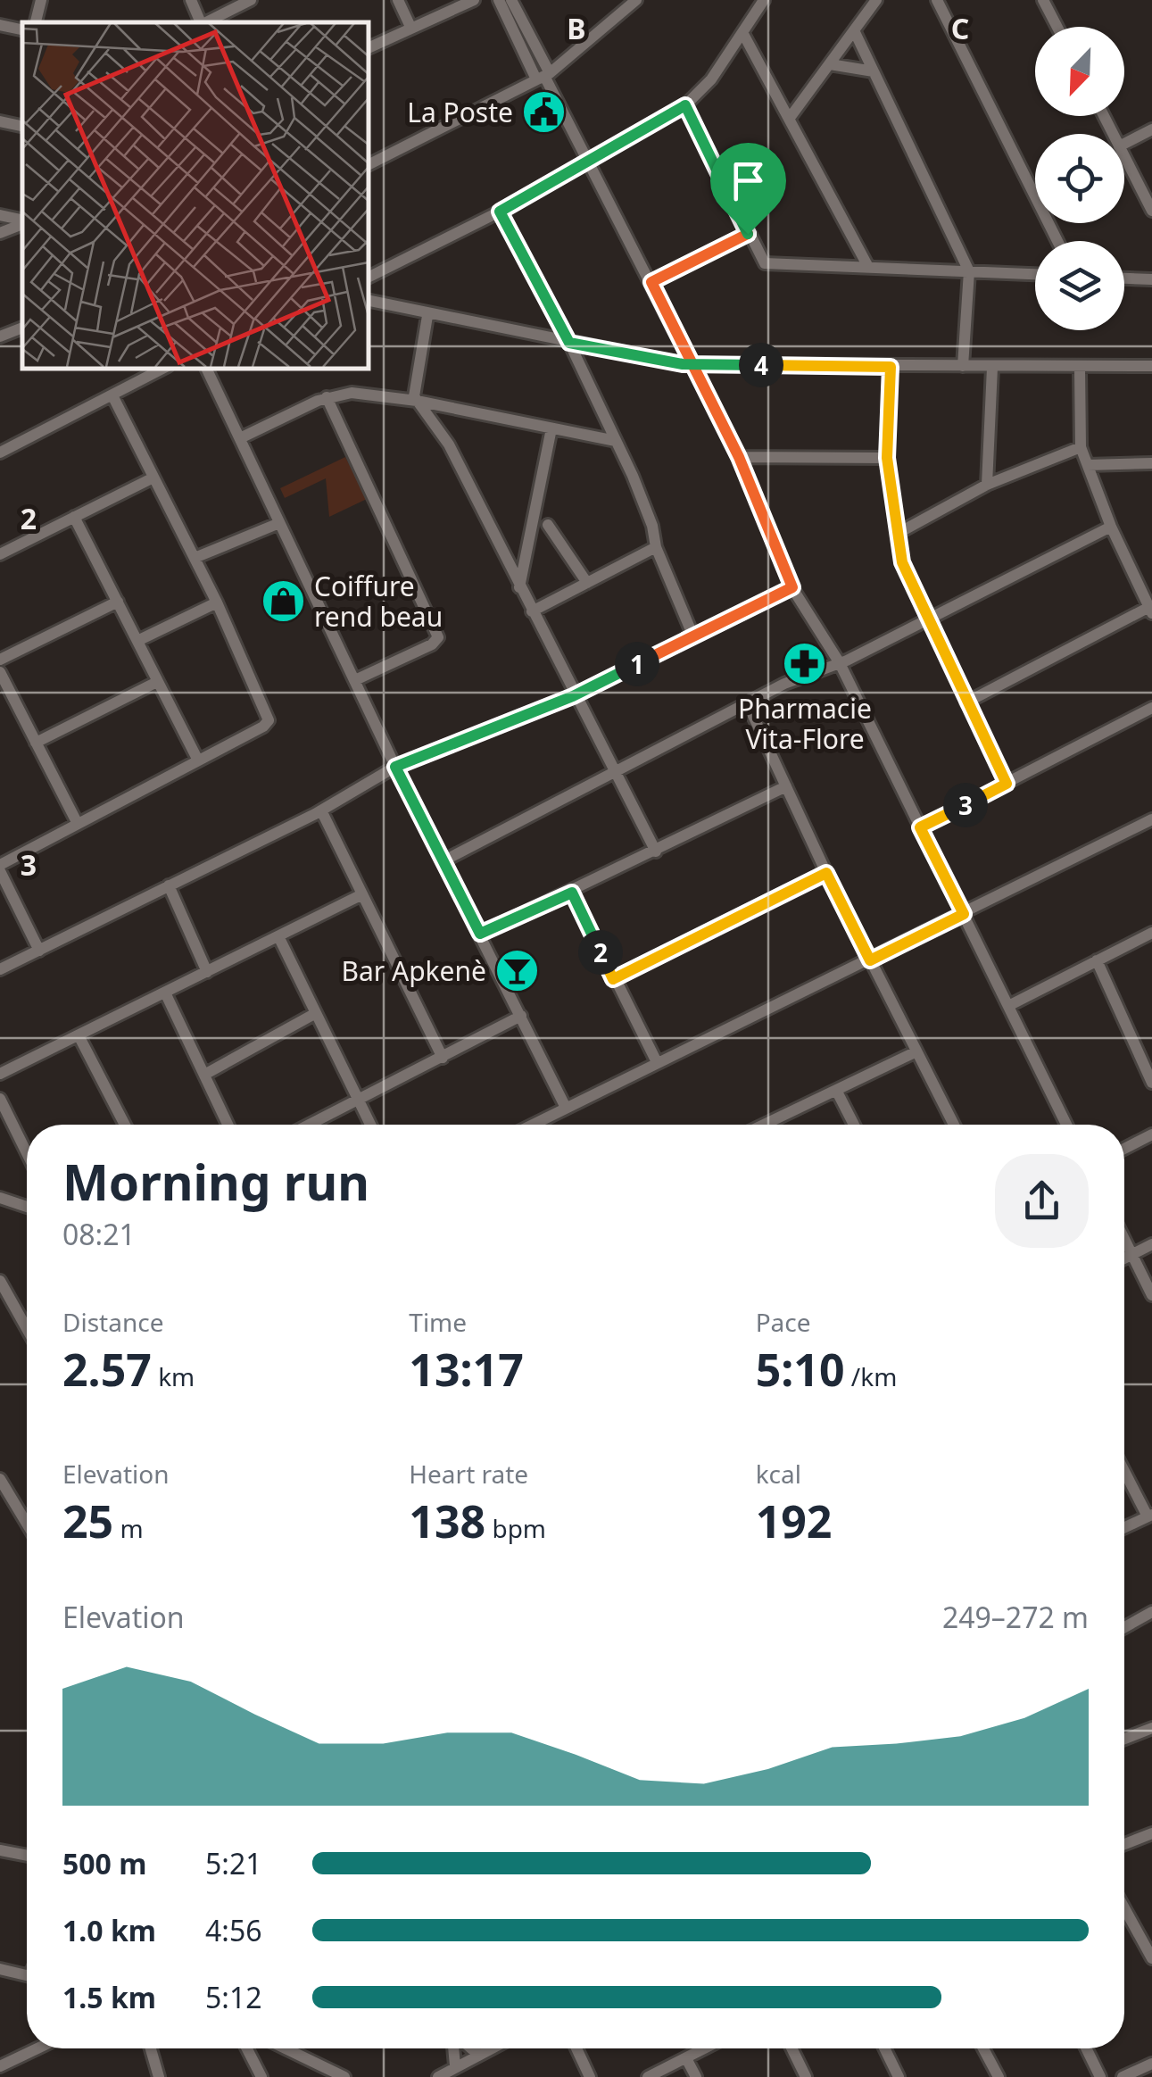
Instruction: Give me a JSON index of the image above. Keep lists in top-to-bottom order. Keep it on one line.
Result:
{"places":{"public building":["La Poste"],"shop":["Coiffure rend beau"],"pharmacy":["Pharmacie Vita-Flore"],"bar":["Bar Apkenè"]},"north":"bottom left","page":{"pins":["4","1","3","2"],"heading":["Morning run","08:21"],"stats":[["Distance","2.57 km"],["Time","13:17"],["Pace","5:10 /km"],["Elevation","25 m"],["Heart rate","138 bpm"],["kcal","192"]],"chart":["Elevation","249–272 m"],"list":[{"name":"500 m","note":"5:21"},{"name":"1.0 km","note":"4:56"},{"name":"1.5 km","note":"5:12"}]},"grid":{"columns":["B","C"],"rows":["2","3"]}}
